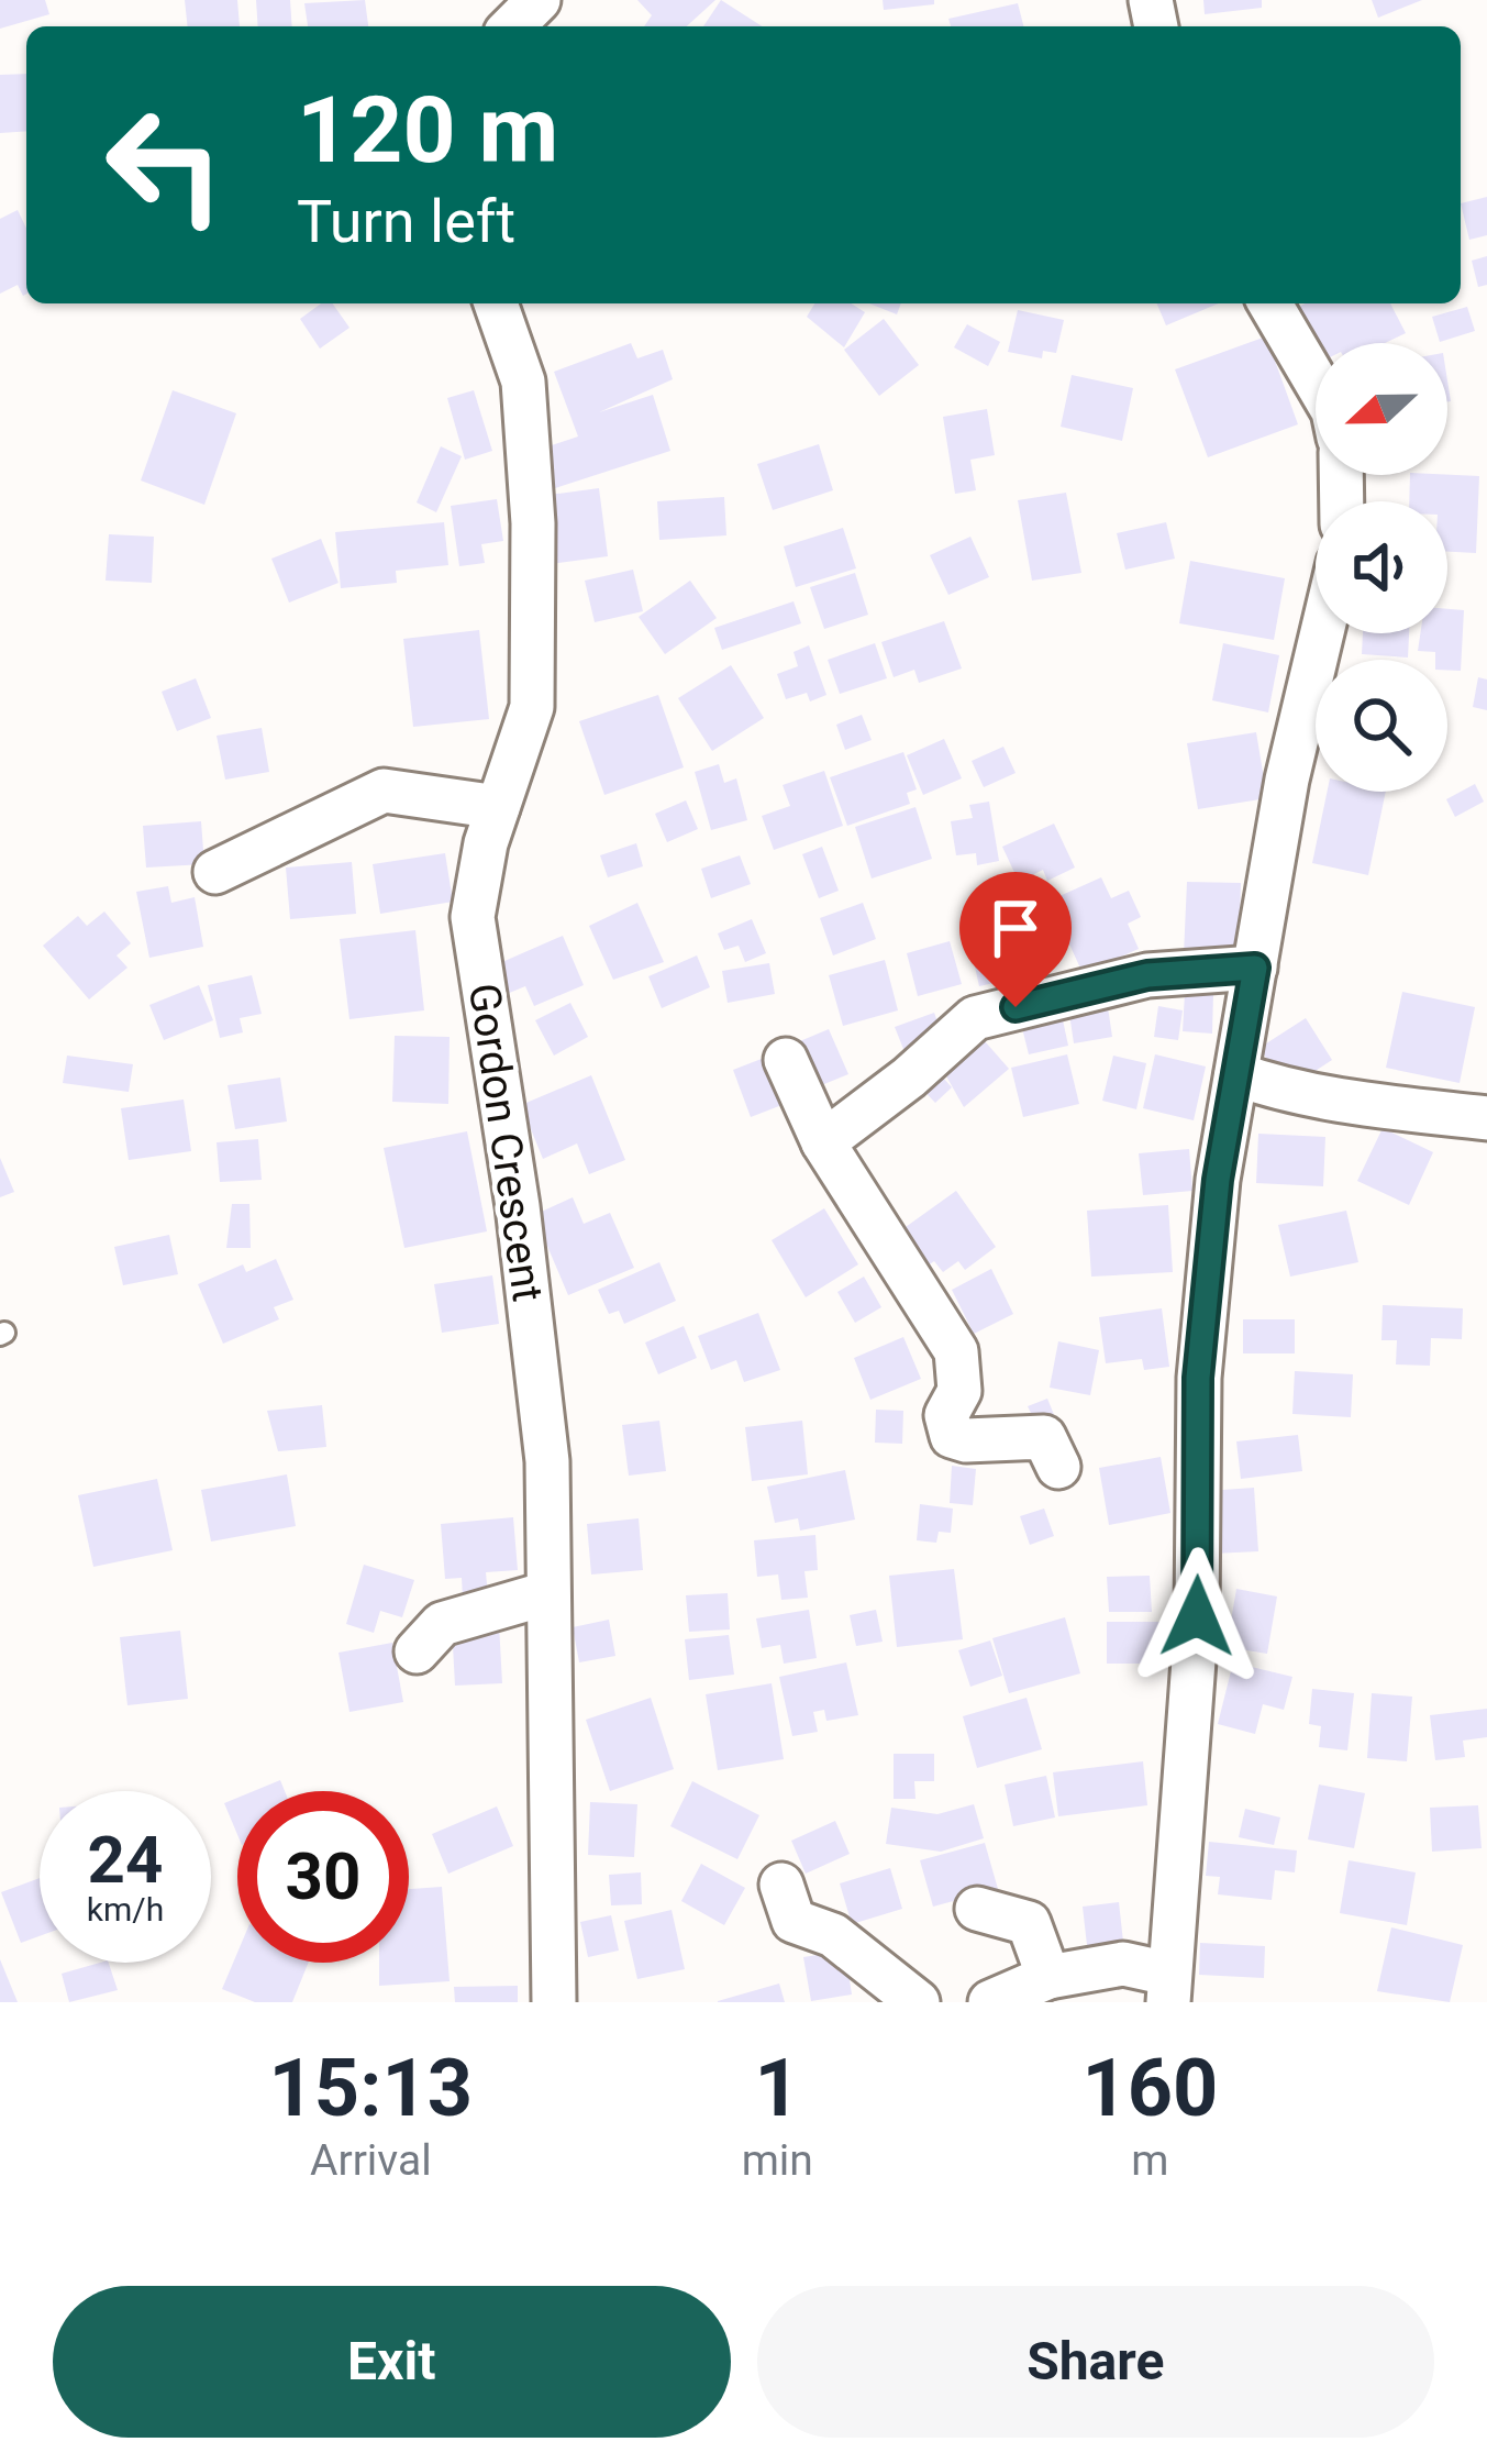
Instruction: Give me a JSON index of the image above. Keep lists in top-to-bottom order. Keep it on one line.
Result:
{"streets":{"street":["Gordon Crescent"]},"north":"left","page":{"turn":["120 m","Turn left"],"speed":"24 km/h","limit":"30","eta":["15:13","Arrival","1","min","160","m"],"buttons":["Exit","Share"]}}
